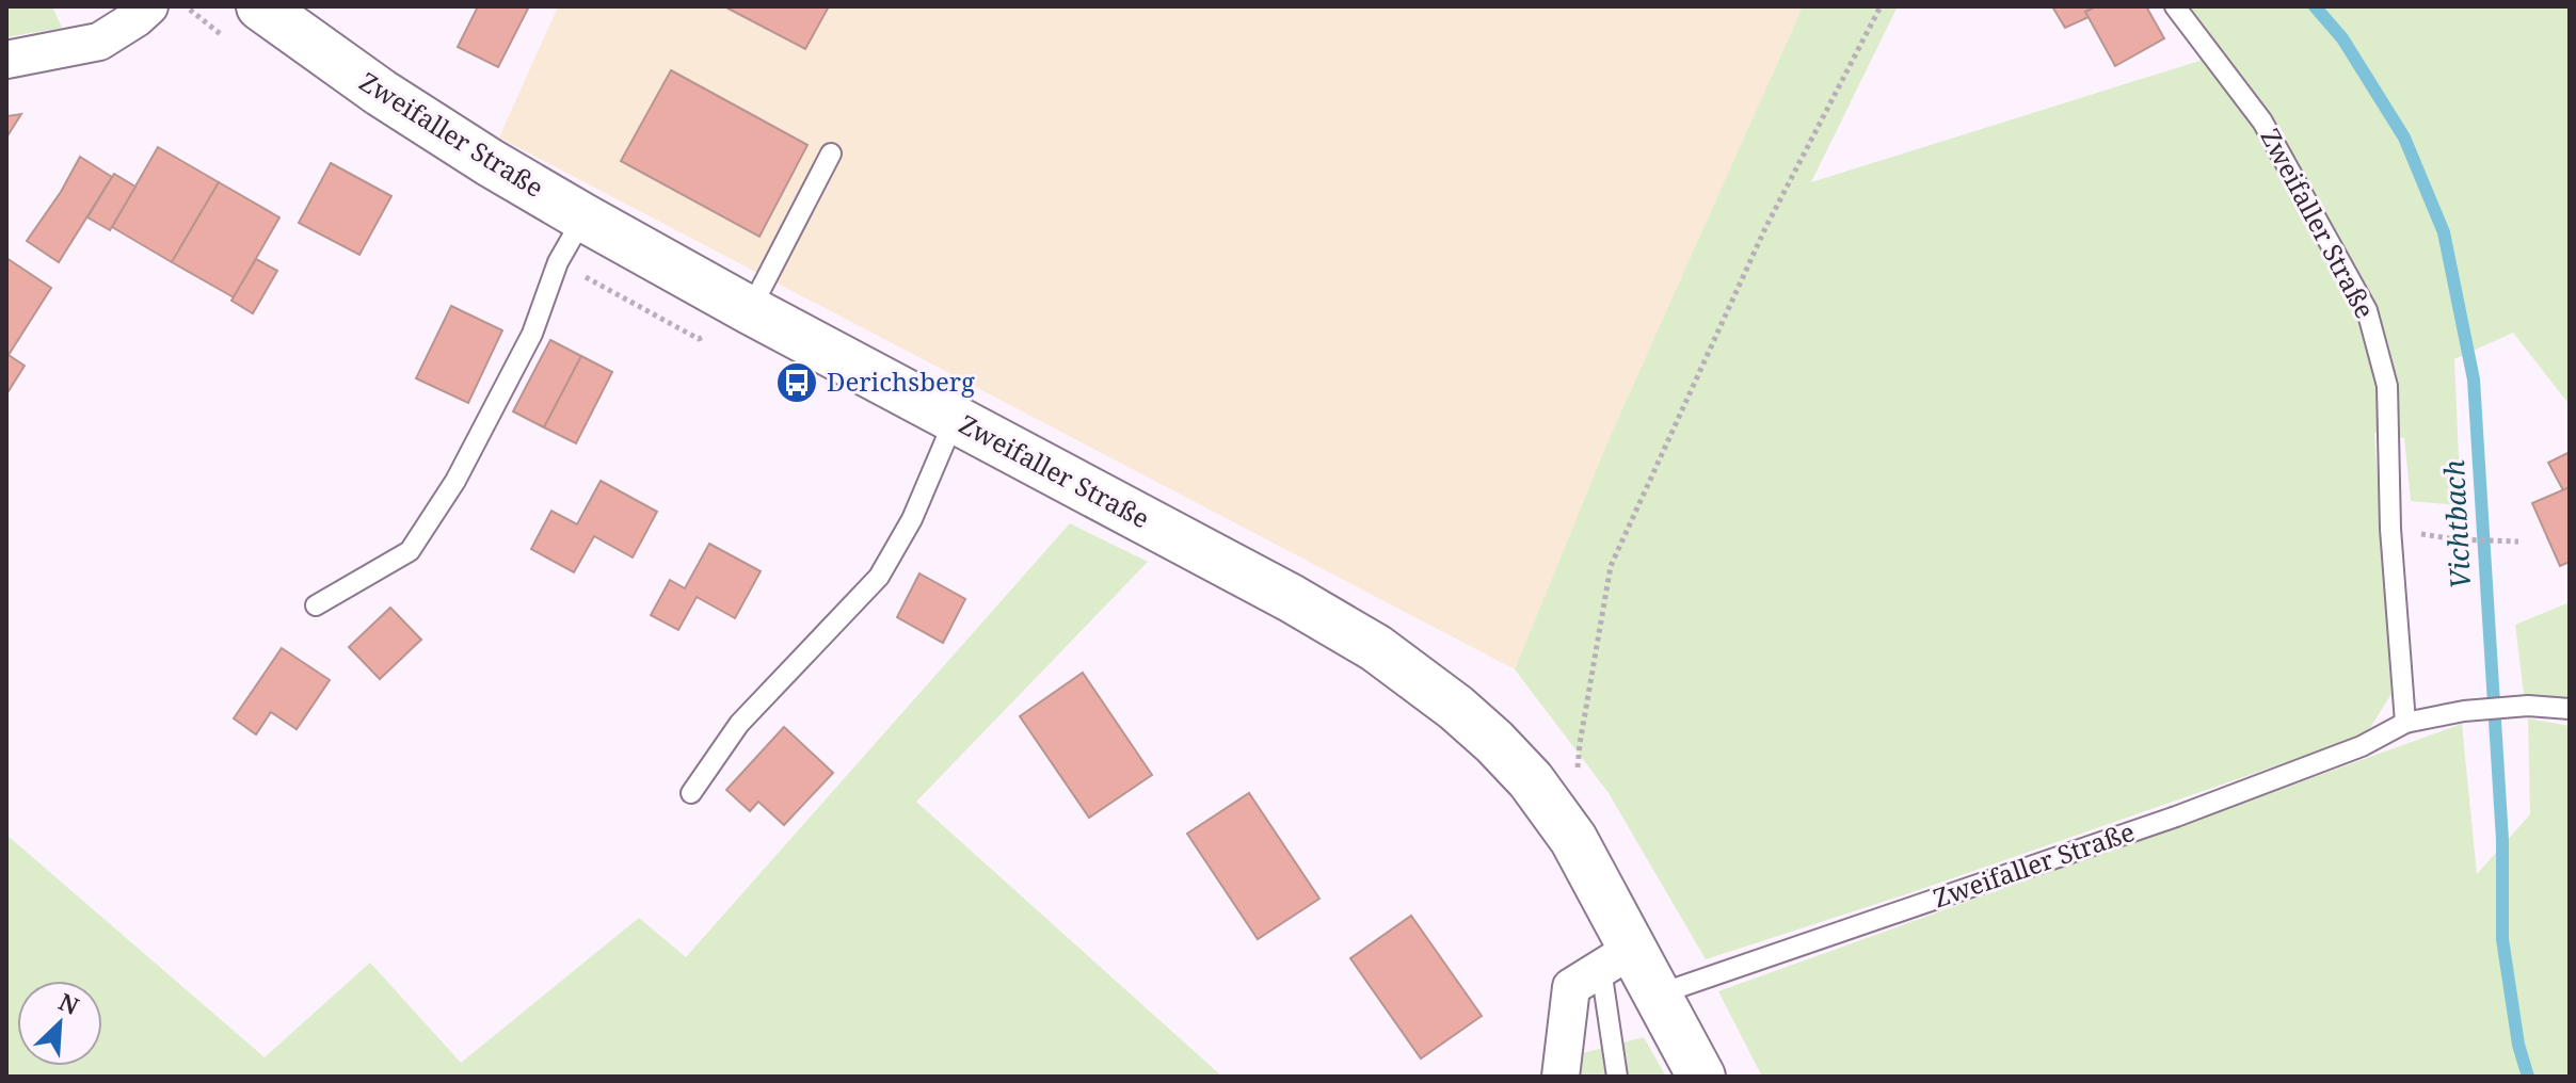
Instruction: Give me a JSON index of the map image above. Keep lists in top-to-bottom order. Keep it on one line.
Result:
{"streets":{"main road":["Zweifaller Straße"]},"water":["Vichtbach"],"places":{"bus stop":["Derichsberg"]},"north":"top right"}
